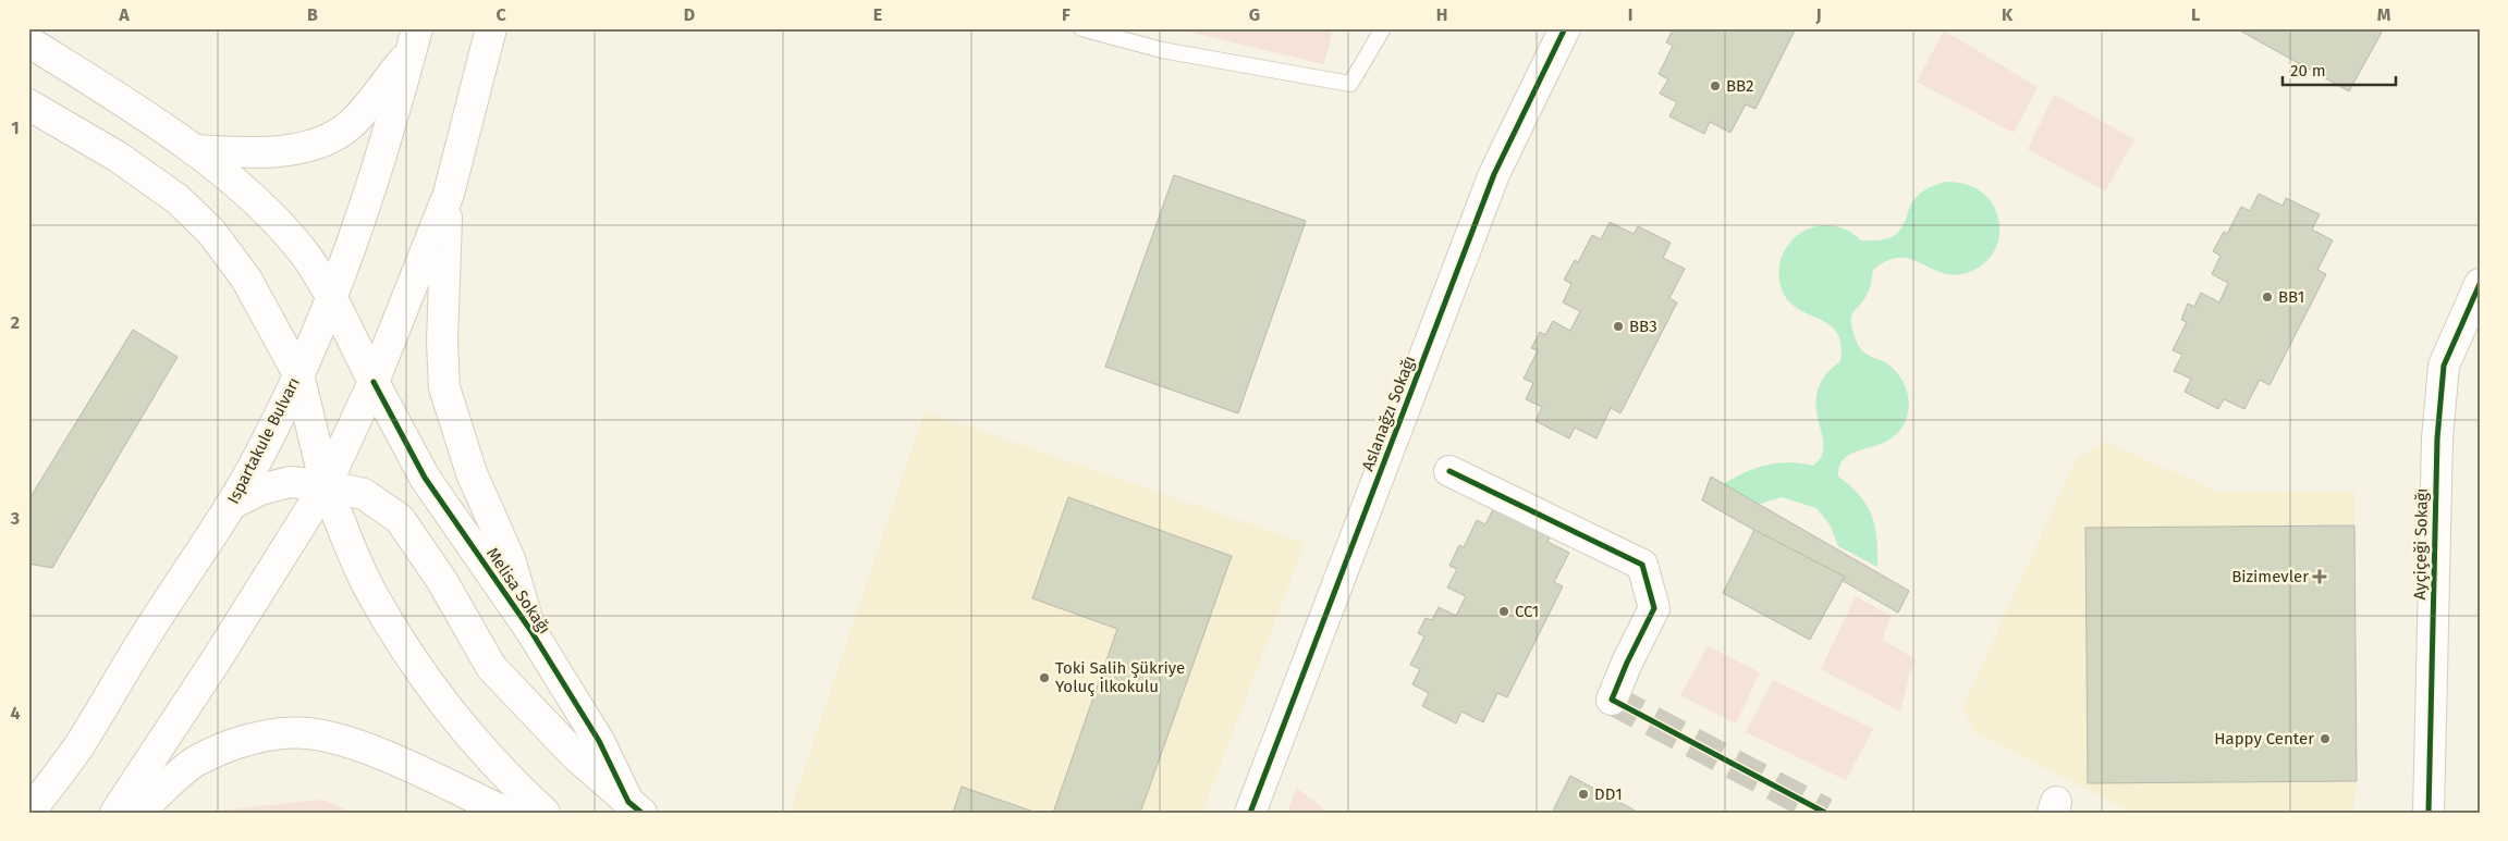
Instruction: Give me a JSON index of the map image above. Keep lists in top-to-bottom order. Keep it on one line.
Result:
{"streets":{"main road":["Aslanağzı Sokağı","Ispartakule Bulvarı","Ayçiçeği Sokağı","Melisa Sokağı"]},"crossings":[["Ispartakule Bulvarı","Melisa Sokağı"]],"places":{"other":["BB2","BB1","BB3","CC1","Toki Salih Şükriye Yoluç İlkokulu","Happy Center","DD1"],"health":["Bizimevler"]},"scale_bar":"20 m","grid":{"columns":["A","B","C","D","E","F","G","H","I","J","K","L","M"],"rows":["1","2","3","4"]}}
